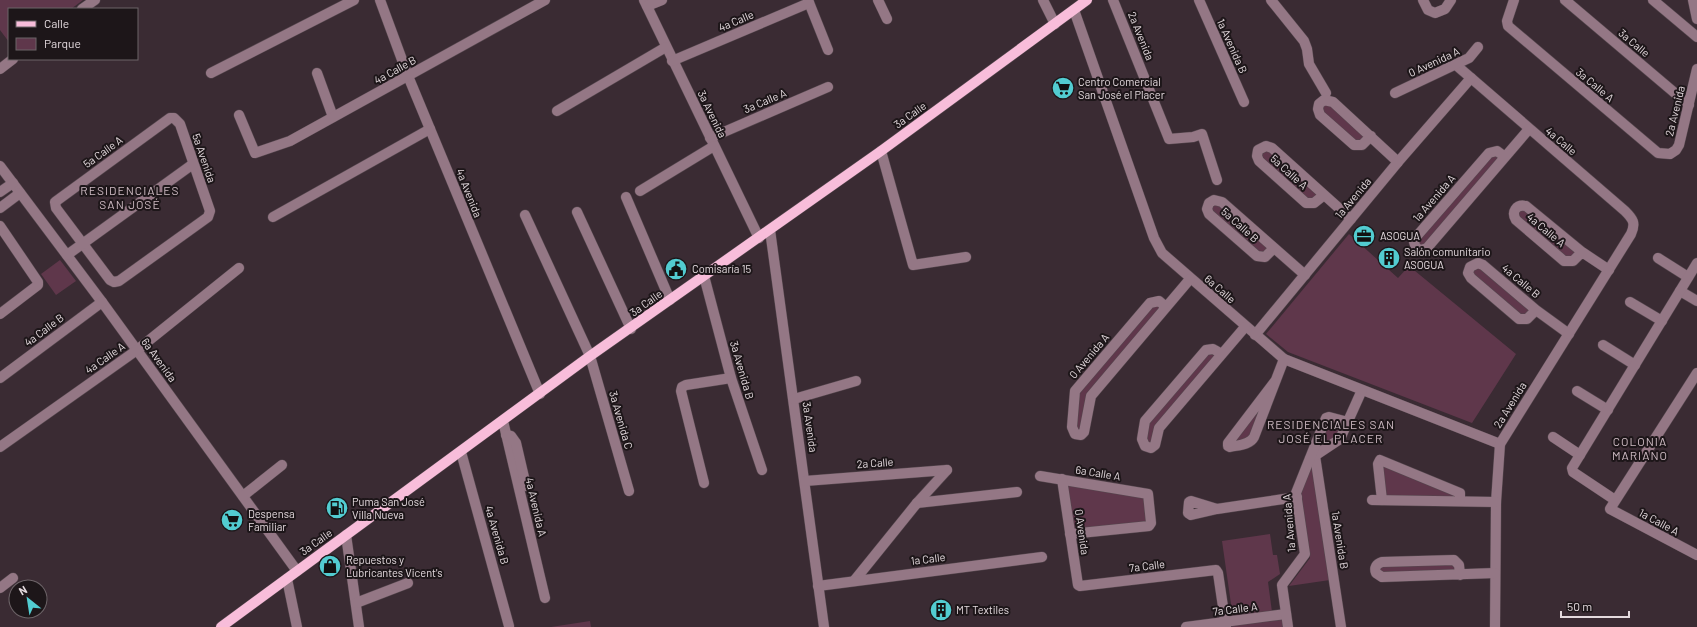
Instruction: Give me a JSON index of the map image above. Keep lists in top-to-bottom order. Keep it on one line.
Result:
{"streets":{"main road":["3a Calle"],"street":["4a Calle","2a Avenida","1a Avenida B","0 Avenida A","4a Calle B","3a Calle A","3a Avenida","5a Calle A","5a Avenida","4a Avenida","1a Avenida","1a Avenida A","5a Calle B","4a Calle A","6a Calle","6a Avenida","3a Avenida B","3a Avenida C","2a Calle","6a Calle A","4a Avenida A","1a Calle A","0 Avenida","4a Avenida B","1a Calle","7a Calle","7a Calle A"]},"crossings":[["4a Calle","2a Avenida"],["4a Calle","0 Avenida A"],["4a Calle","3a Avenida"],["4a Calle","1a Avenida"],["4a Calle","1a Avenida A"],["2a Avenida","3a Calle"],["2a Avenida","4a Calle B"],["2a Avenida","3a Calle A"],["2a Avenida","4a Calle A"],["2a Avenida","6a Calle"],["3a Calle","3a Avenida"],["3a Calle","4a Avenida"],["3a Calle","6a Calle"],["3a Calle","6a Avenida"],["3a Calle","3a Avenida B"],["3a Calle","3a Avenida C"],["3a Calle","4a Avenida A"],["3a Calle","4a Avenida B"],["1a Avenida B","1a Avenida A"],["0 Avenida A","6a Calle"],["4a Calle B","4a Avenida"],["4a Calle B","6a Avenida"],["3a Calle A","3a Avenida"],["3a Avenida","2a Calle"],["3a Avenida","1a Calle"],["5a Calle A","5a Avenida"],["5a Calle A","1a Avenida"],["1a Avenida","5a Calle B"],["1a Avenida","6a Calle"],["1a Avenida A","7a Calle A"],["4a Calle A","6a Avenida"],["6a Calle A","0 Avenida"],["0 Avenida","7a Calle"],["7a Calle","7a Calle A"]],"districts":["RESIDENCIALES SAN JOSÉ","RESIDENCIALES SAN JOSÉ EL PLACER","COLONIA MARIANO"],"places":{"supermarket":["Centro Comercial San José el Placer","Despensa Familiar"],"office":["ASOGUA"],"building":["Salón comunitario ASOGUA","MT Textiles"],"public building":["Comisaría 15"],"fuel station":["Puma San José Villa Nueva"],"shop":["Repuestos y Lubricantes Vicent's"]},"legend":["Calle","Parque"],"scale_bar":"50 m","north":"top left"}
